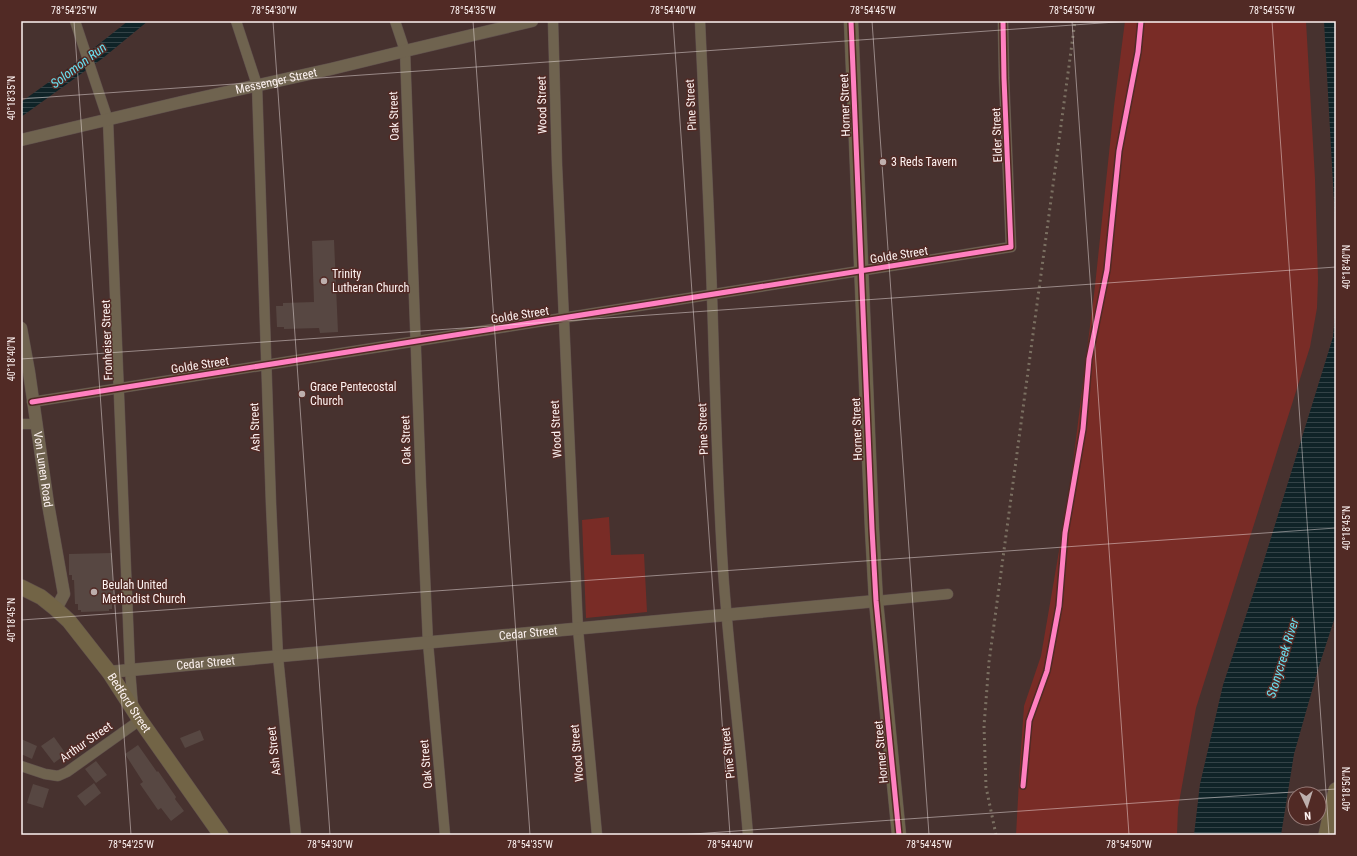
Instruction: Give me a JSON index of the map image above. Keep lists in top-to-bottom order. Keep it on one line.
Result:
{"streets":{"main road":["Horner Street","Bedford Street"],"street":["Messenger Street","Wood Street","Pine Street","Oak Street","Elder Street","Golde Street","Fronheiser Street","Ash Street","Von Lunen Road","Cedar Street","Arthur Street"]},"crossings":[["Messenger Street","Oak Street"],["Messenger Street","Fronheiser Street"],["Messenger Street","Ash Street"],["Wood Street","Golde Street"],["Wood Street","Cedar Street"],["Pine Street","Golde Street"],["Pine Street","Cedar Street"],["Horner Street","Golde Street"],["Horner Street","Cedar Street"],["Oak Street","Golde Street"],["Oak Street","Cedar Street"],["Elder Street","Golde Street"],["Golde Street","Fronheiser Street"],["Golde Street","Ash Street"],["Golde Street","Von Lunen Road"],["Fronheiser Street","Cedar Street"],["Fronheiser Street","Bedford Street"],["Fronheiser Street","Arthur Street"],["Ash Street","Cedar Street"],["Von Lunen Road","Bedford Street"],["Cedar Street","Bedford Street"],["Bedford Street","Arthur Street"]],"water":["Solomon Run","Stonycreek River"],"places":["3 Reds Tavern","Trinity Lutheran Church","Grace Pentecostal Church","Beulah United Methodist Church"],"north":"bottom","coordinates":["78°54'25\"W","78°54'30\"W","78°54'35\"W","78°54'40\"W","78°54'45\"W","78°54'50\"W","78°54'55\"W","40°18'35\"N","40°18'40\"N","40°18'45\"N","40°18'50\"N"]}
